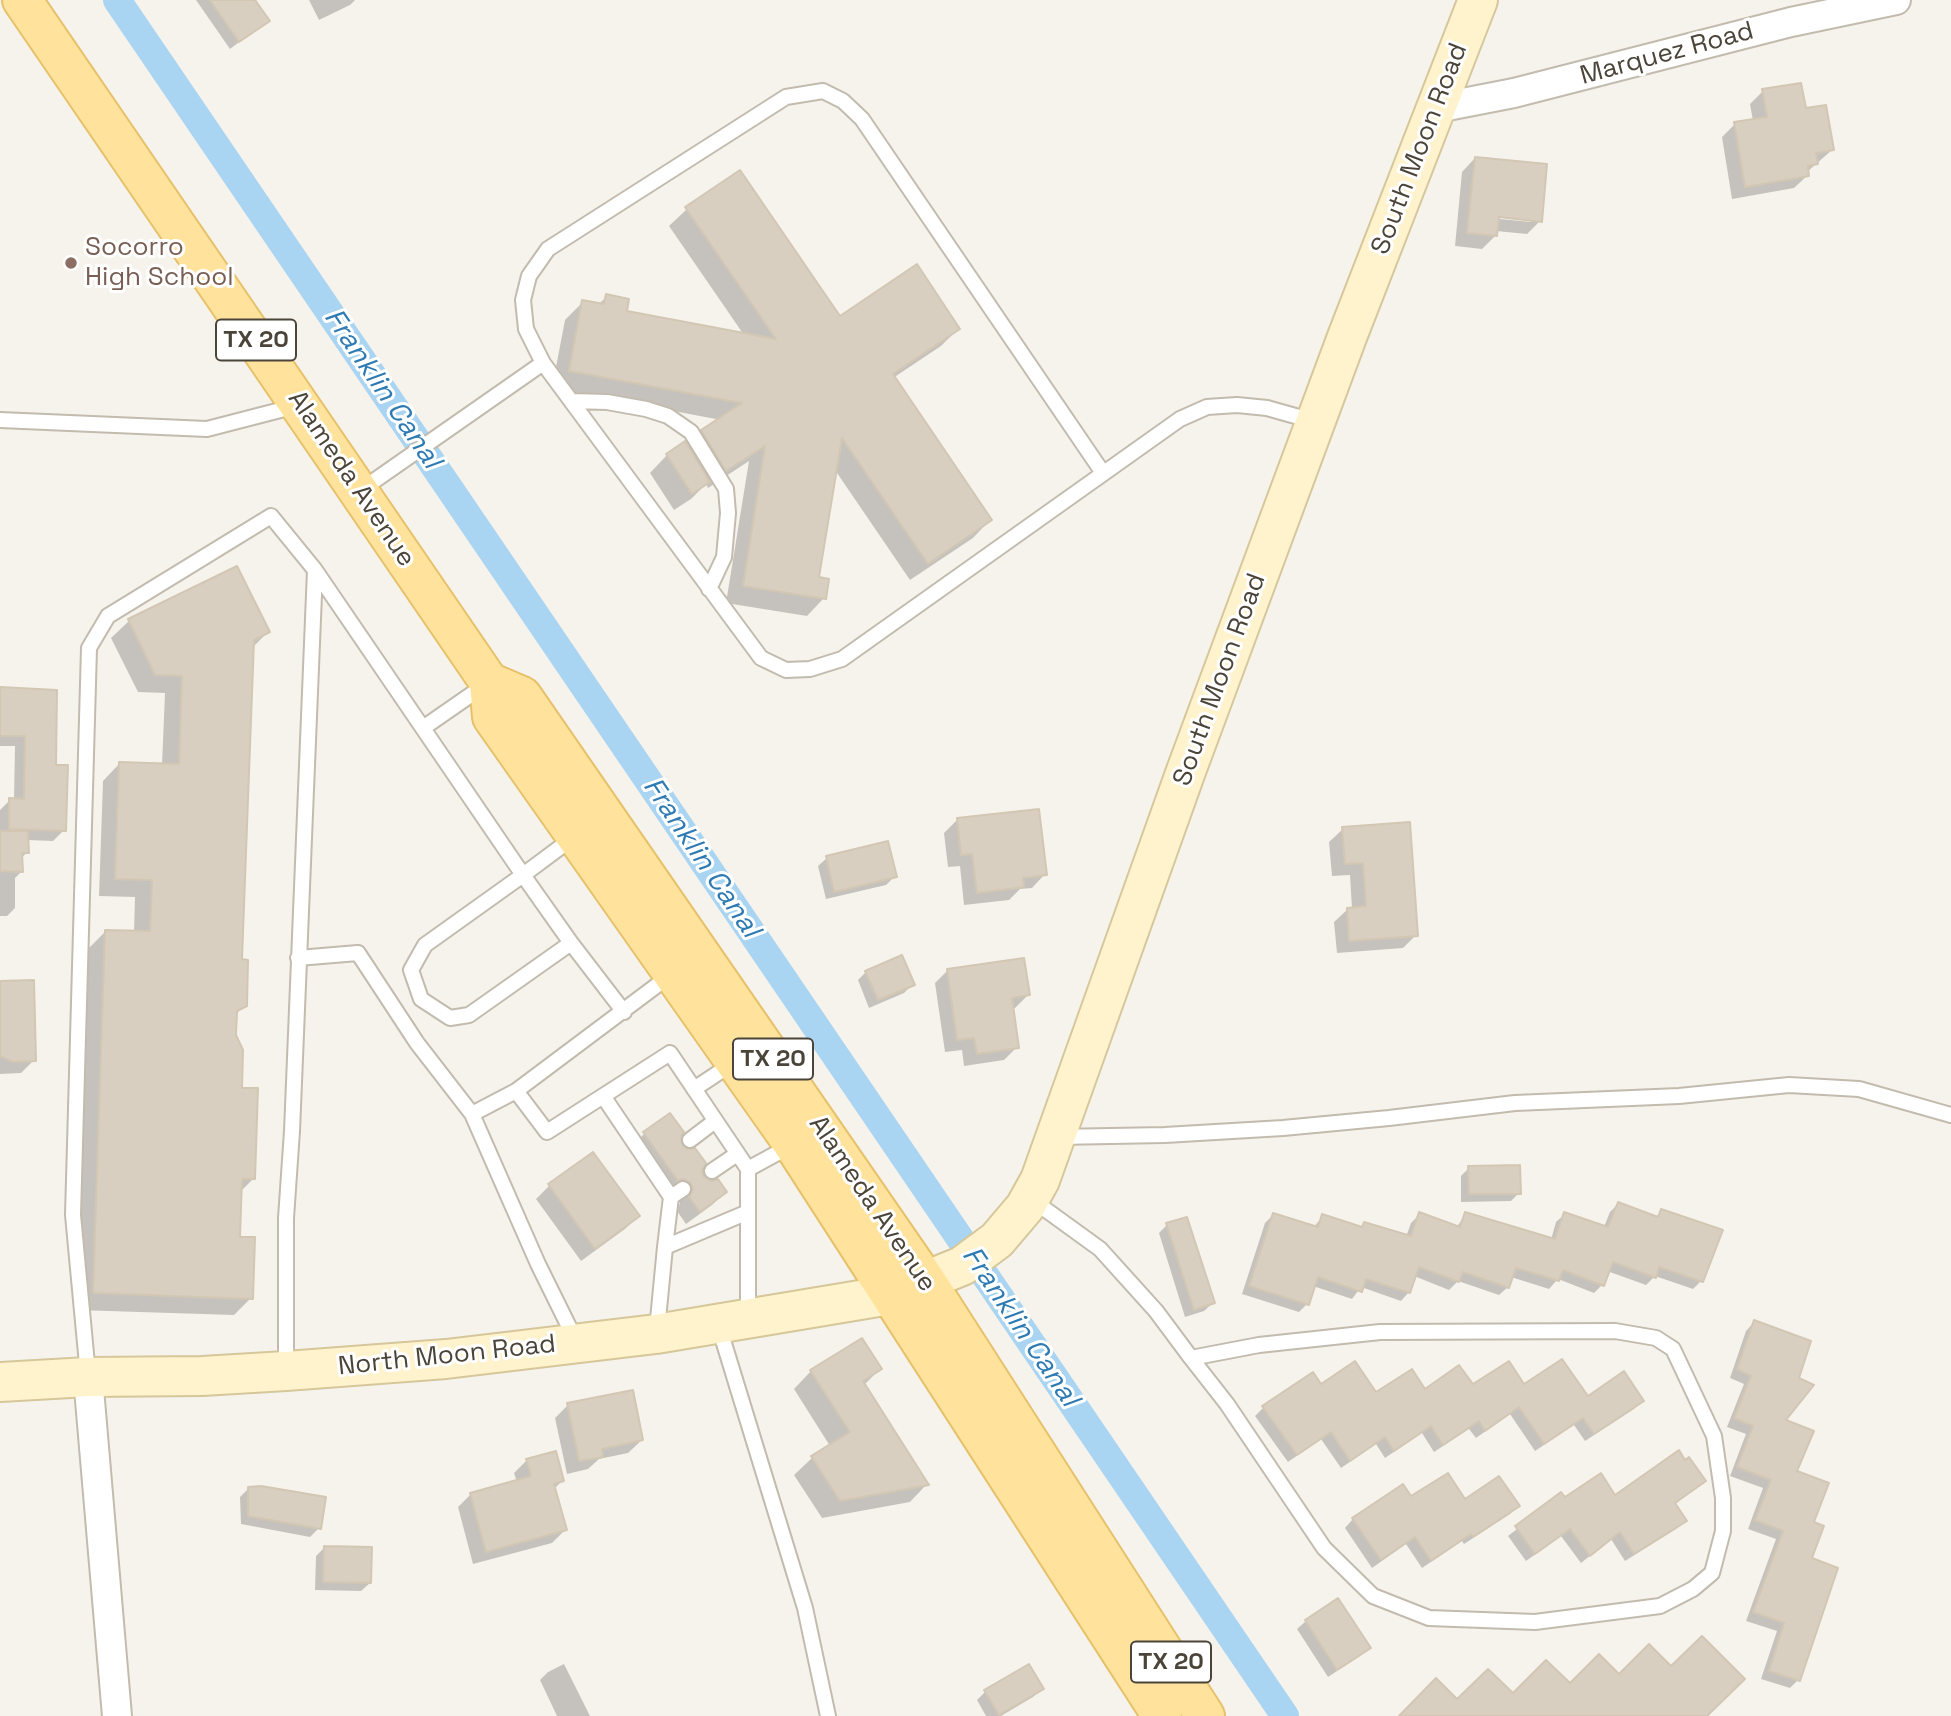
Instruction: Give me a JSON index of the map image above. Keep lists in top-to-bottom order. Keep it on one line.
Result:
{"streets":{"main road":["TX 20","Alameda Avenue"],"street":["Marquez Road","South Moon Road","North Moon Road"]},"crossings":[["Marquez Road","South Moon Road"],["South Moon Road","Alameda Avenue"],["South Moon Road","North Moon Road"],["Alameda Avenue","North Moon Road"]],"water":["Franklin Canal"],"places":["Socorro High School"]}
